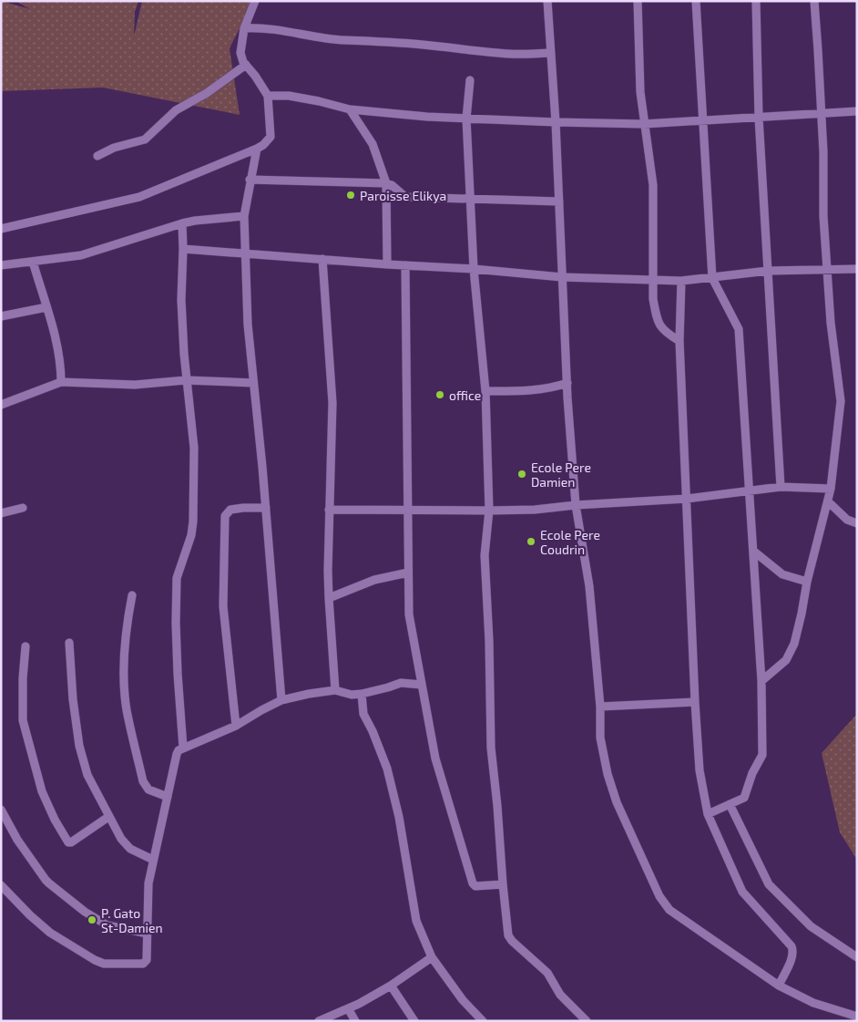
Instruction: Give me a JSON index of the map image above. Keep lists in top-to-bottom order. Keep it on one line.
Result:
{"places":["Paroisse Elikya","office","Ecole Pere Damien","Ecole Pere Coudrin","P. Gato St-Damien"]}
